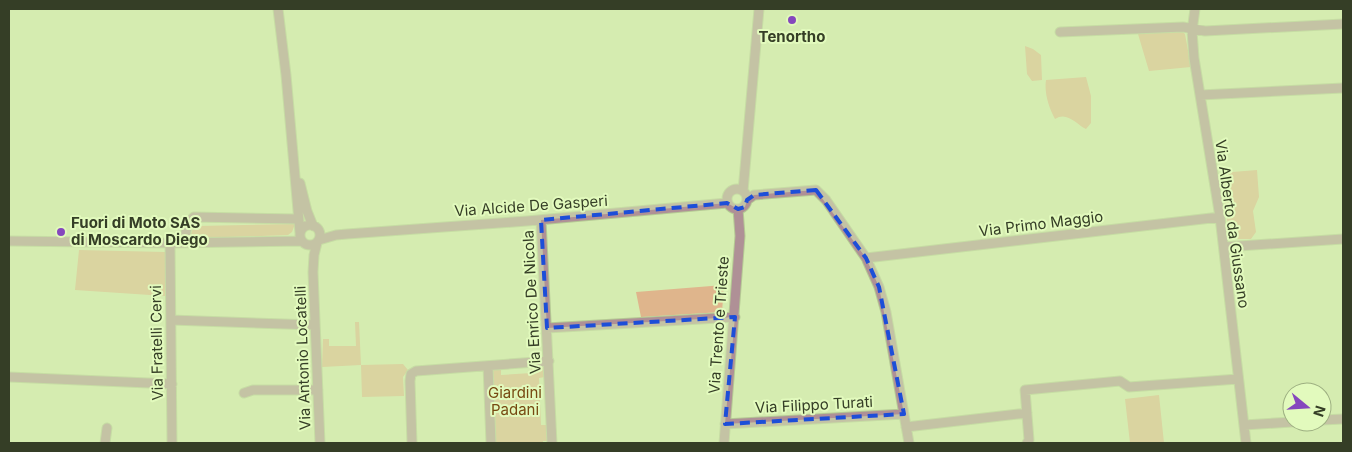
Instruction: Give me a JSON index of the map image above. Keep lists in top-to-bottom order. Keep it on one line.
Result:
{"streets":{"street":["Via Alcide De Gasperi","Via Primo Maggio","Via Alberto da Giussano","Via Enrico De Nicola","Via Trento e Trieste","Via Fratelli Cervi","Via Antonio Locatelli","Via Filippo Turati"]},"crossings":[["Via Alcide De Gasperi","Via Enrico De Nicola"],["Via Alcide De Gasperi","Via Trento e Trieste"],["Via Alcide De Gasperi","Via Fratelli Cervi"],["Via Alcide De Gasperi","Via Antonio Locatelli"],["Via Primo Maggio","Via Alberto da Giussano"],["Via Trento e Trieste","Via Filippo Turati"]],"parks":["Giardini Padani"],"places":["Tenortho","Fuori di Moto SAS di Moscardo Diego"],"north":"right"}
